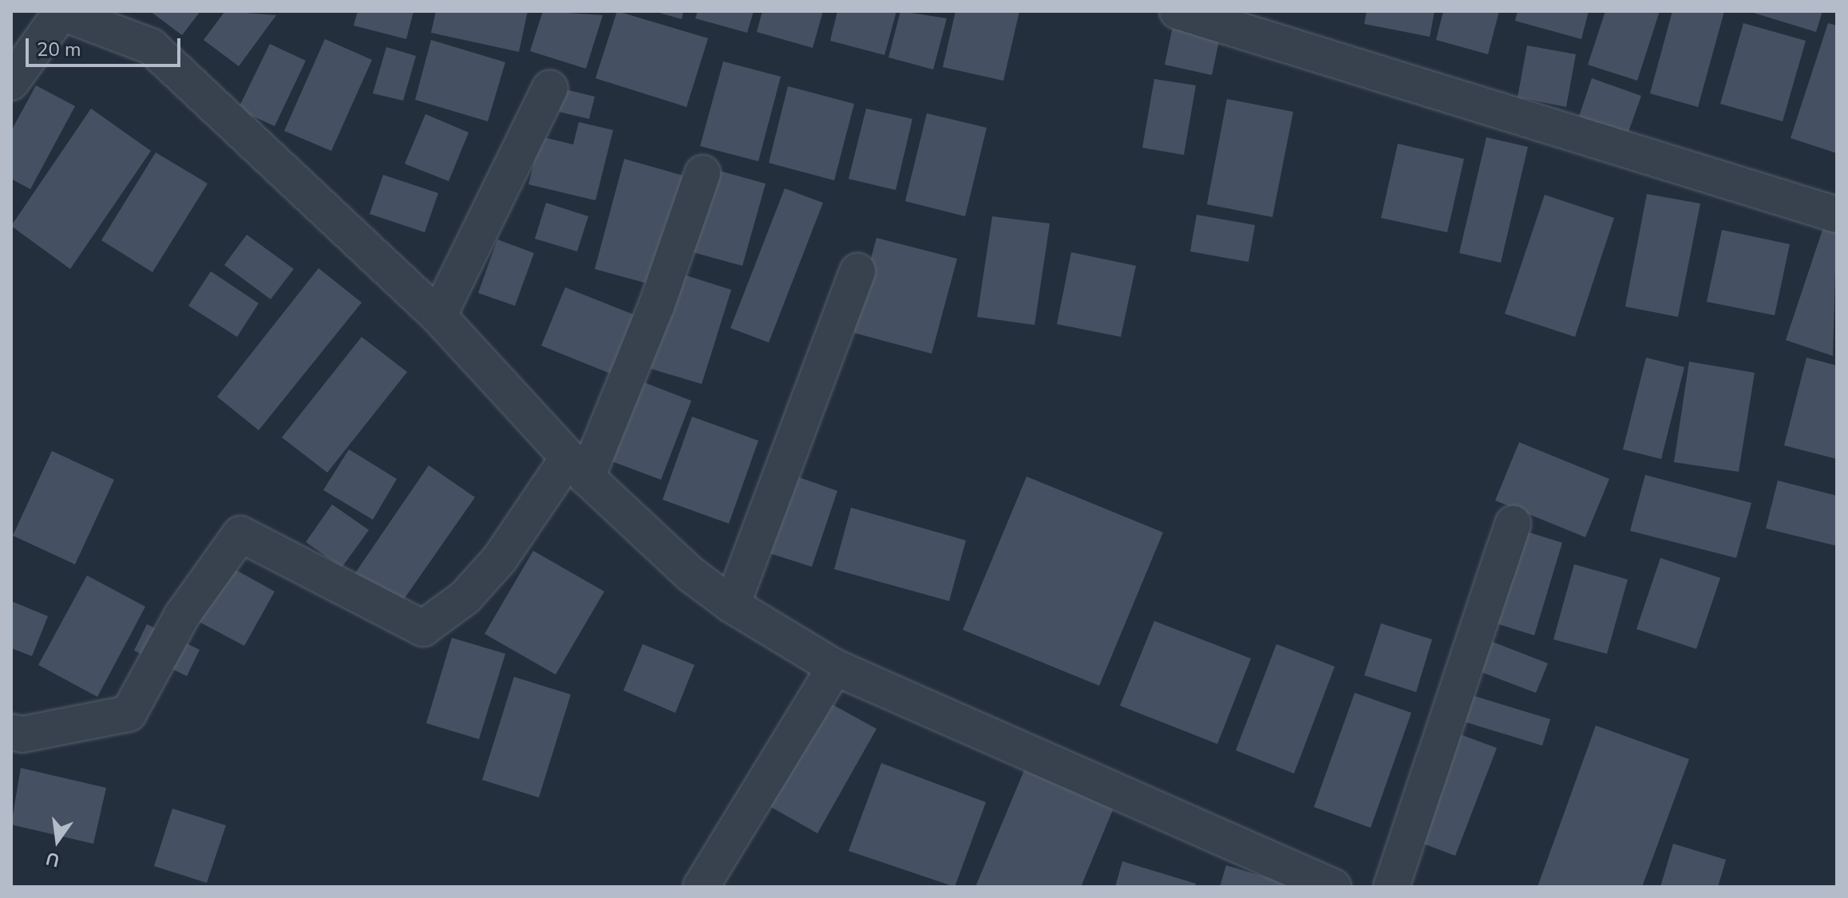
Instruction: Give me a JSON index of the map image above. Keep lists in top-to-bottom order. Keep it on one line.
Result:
{"scale_bar":"20 m","north":"bottom"}
